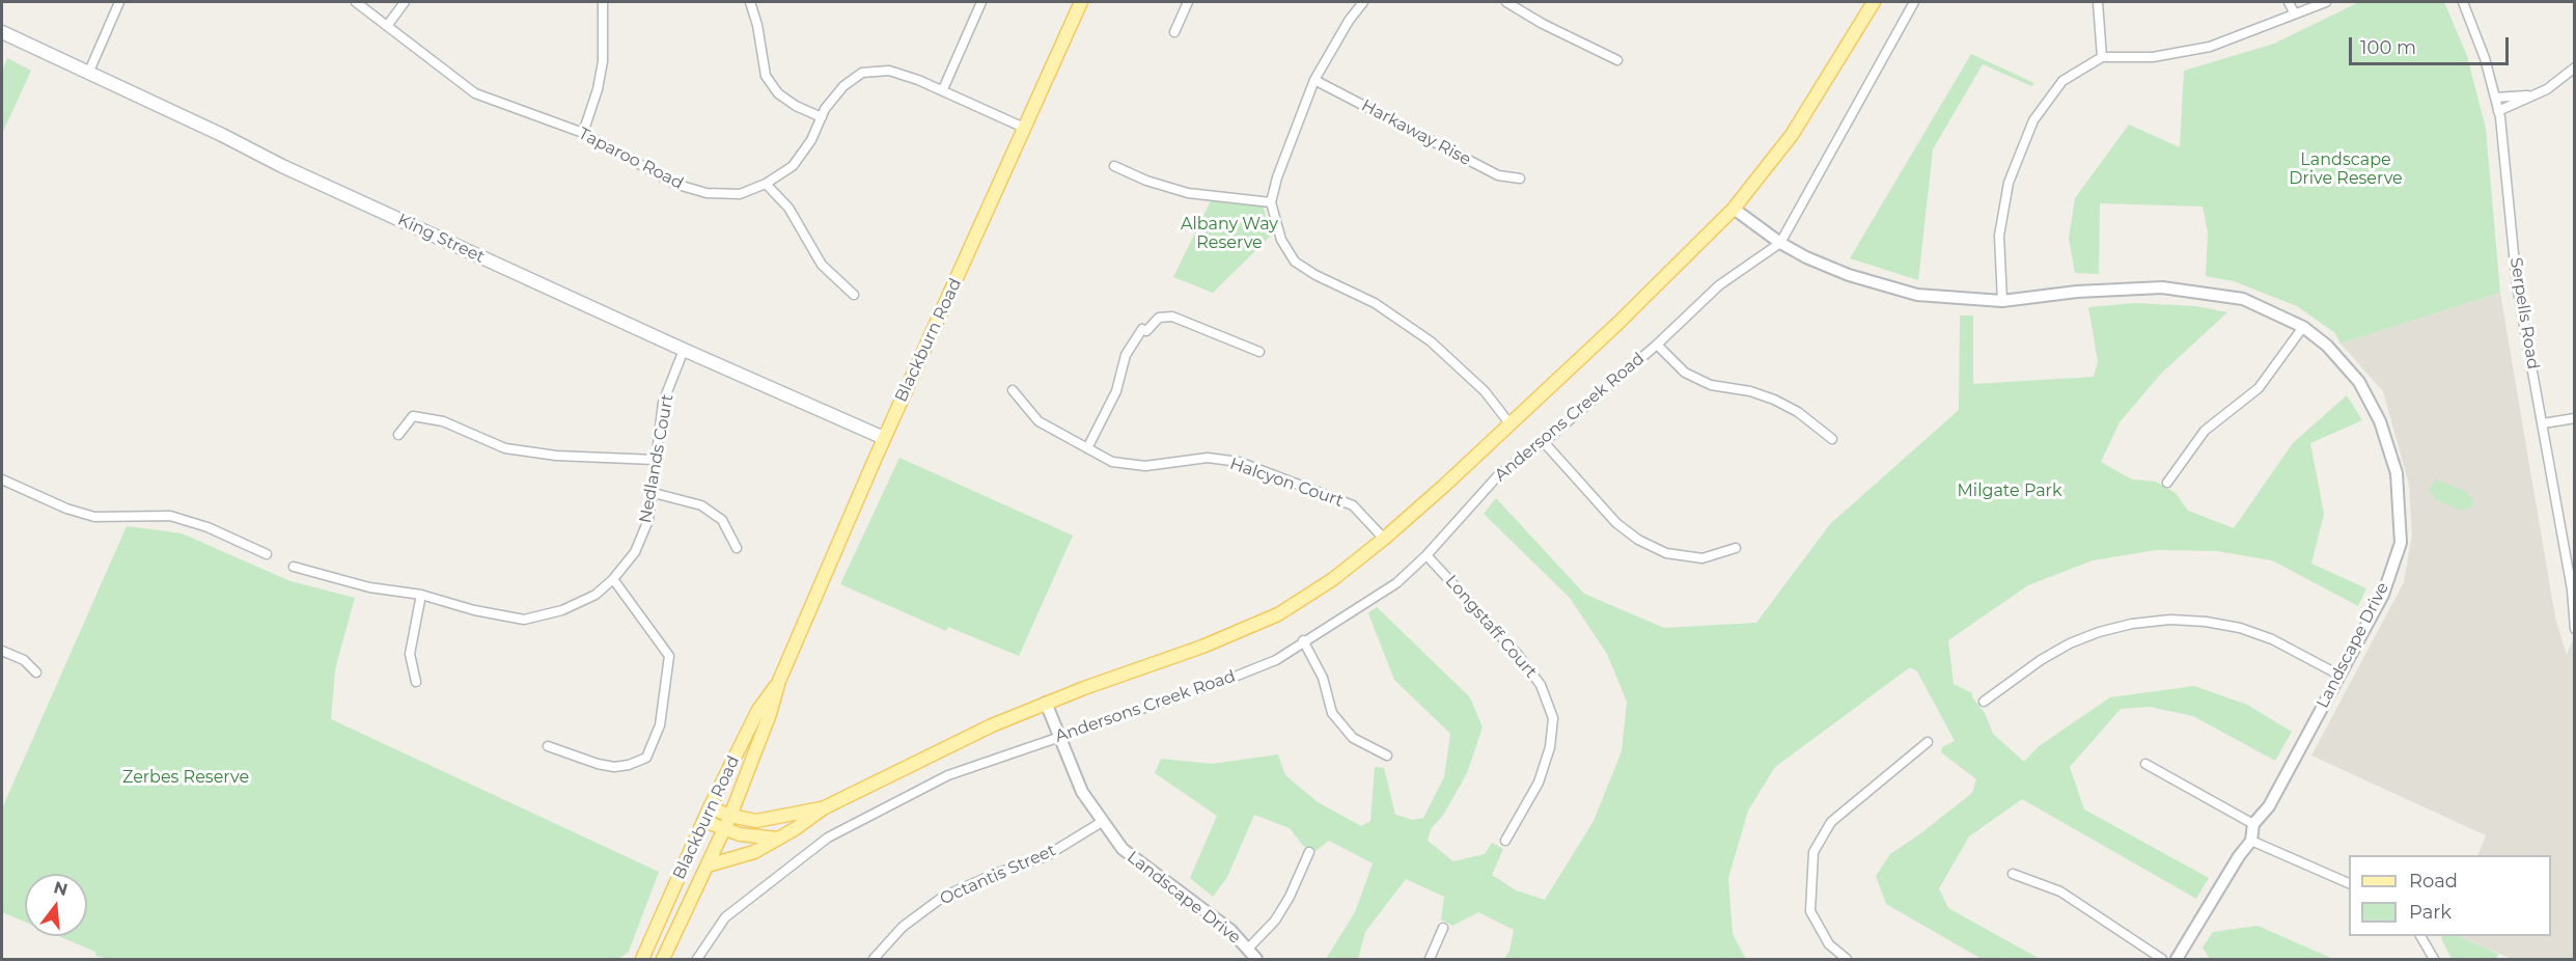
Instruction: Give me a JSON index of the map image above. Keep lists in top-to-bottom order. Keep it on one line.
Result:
{"streets":{"main road":["King Street","Blackburn Road","Andersons Creek Road"],"street":["Harkaway Rise","Taparoo Road","Serpells Road","Nedlands Court","Halcyon Court","Longstaff Court","Landscape Drive","Octantis Street"]},"crossings":[["Taparoo Road","Blackburn Road"],["King Street","Blackburn Road"],["King Street","Nedlands Court"],["Blackburn Road","Andersons Creek Road"],["Andersons Creek Road","Halcyon Court"],["Andersons Creek Road","Longstaff Court"],["Andersons Creek Road","Landscape Drive"],["Landscape Drive","Octantis Street"]],"parks":["Landscape Drive Reserve","Albany Way Reserve","Milgate Park","Zerbes Reserve"],"legend":["Road","Park"],"scale_bar":"100 m","north":"top"}
